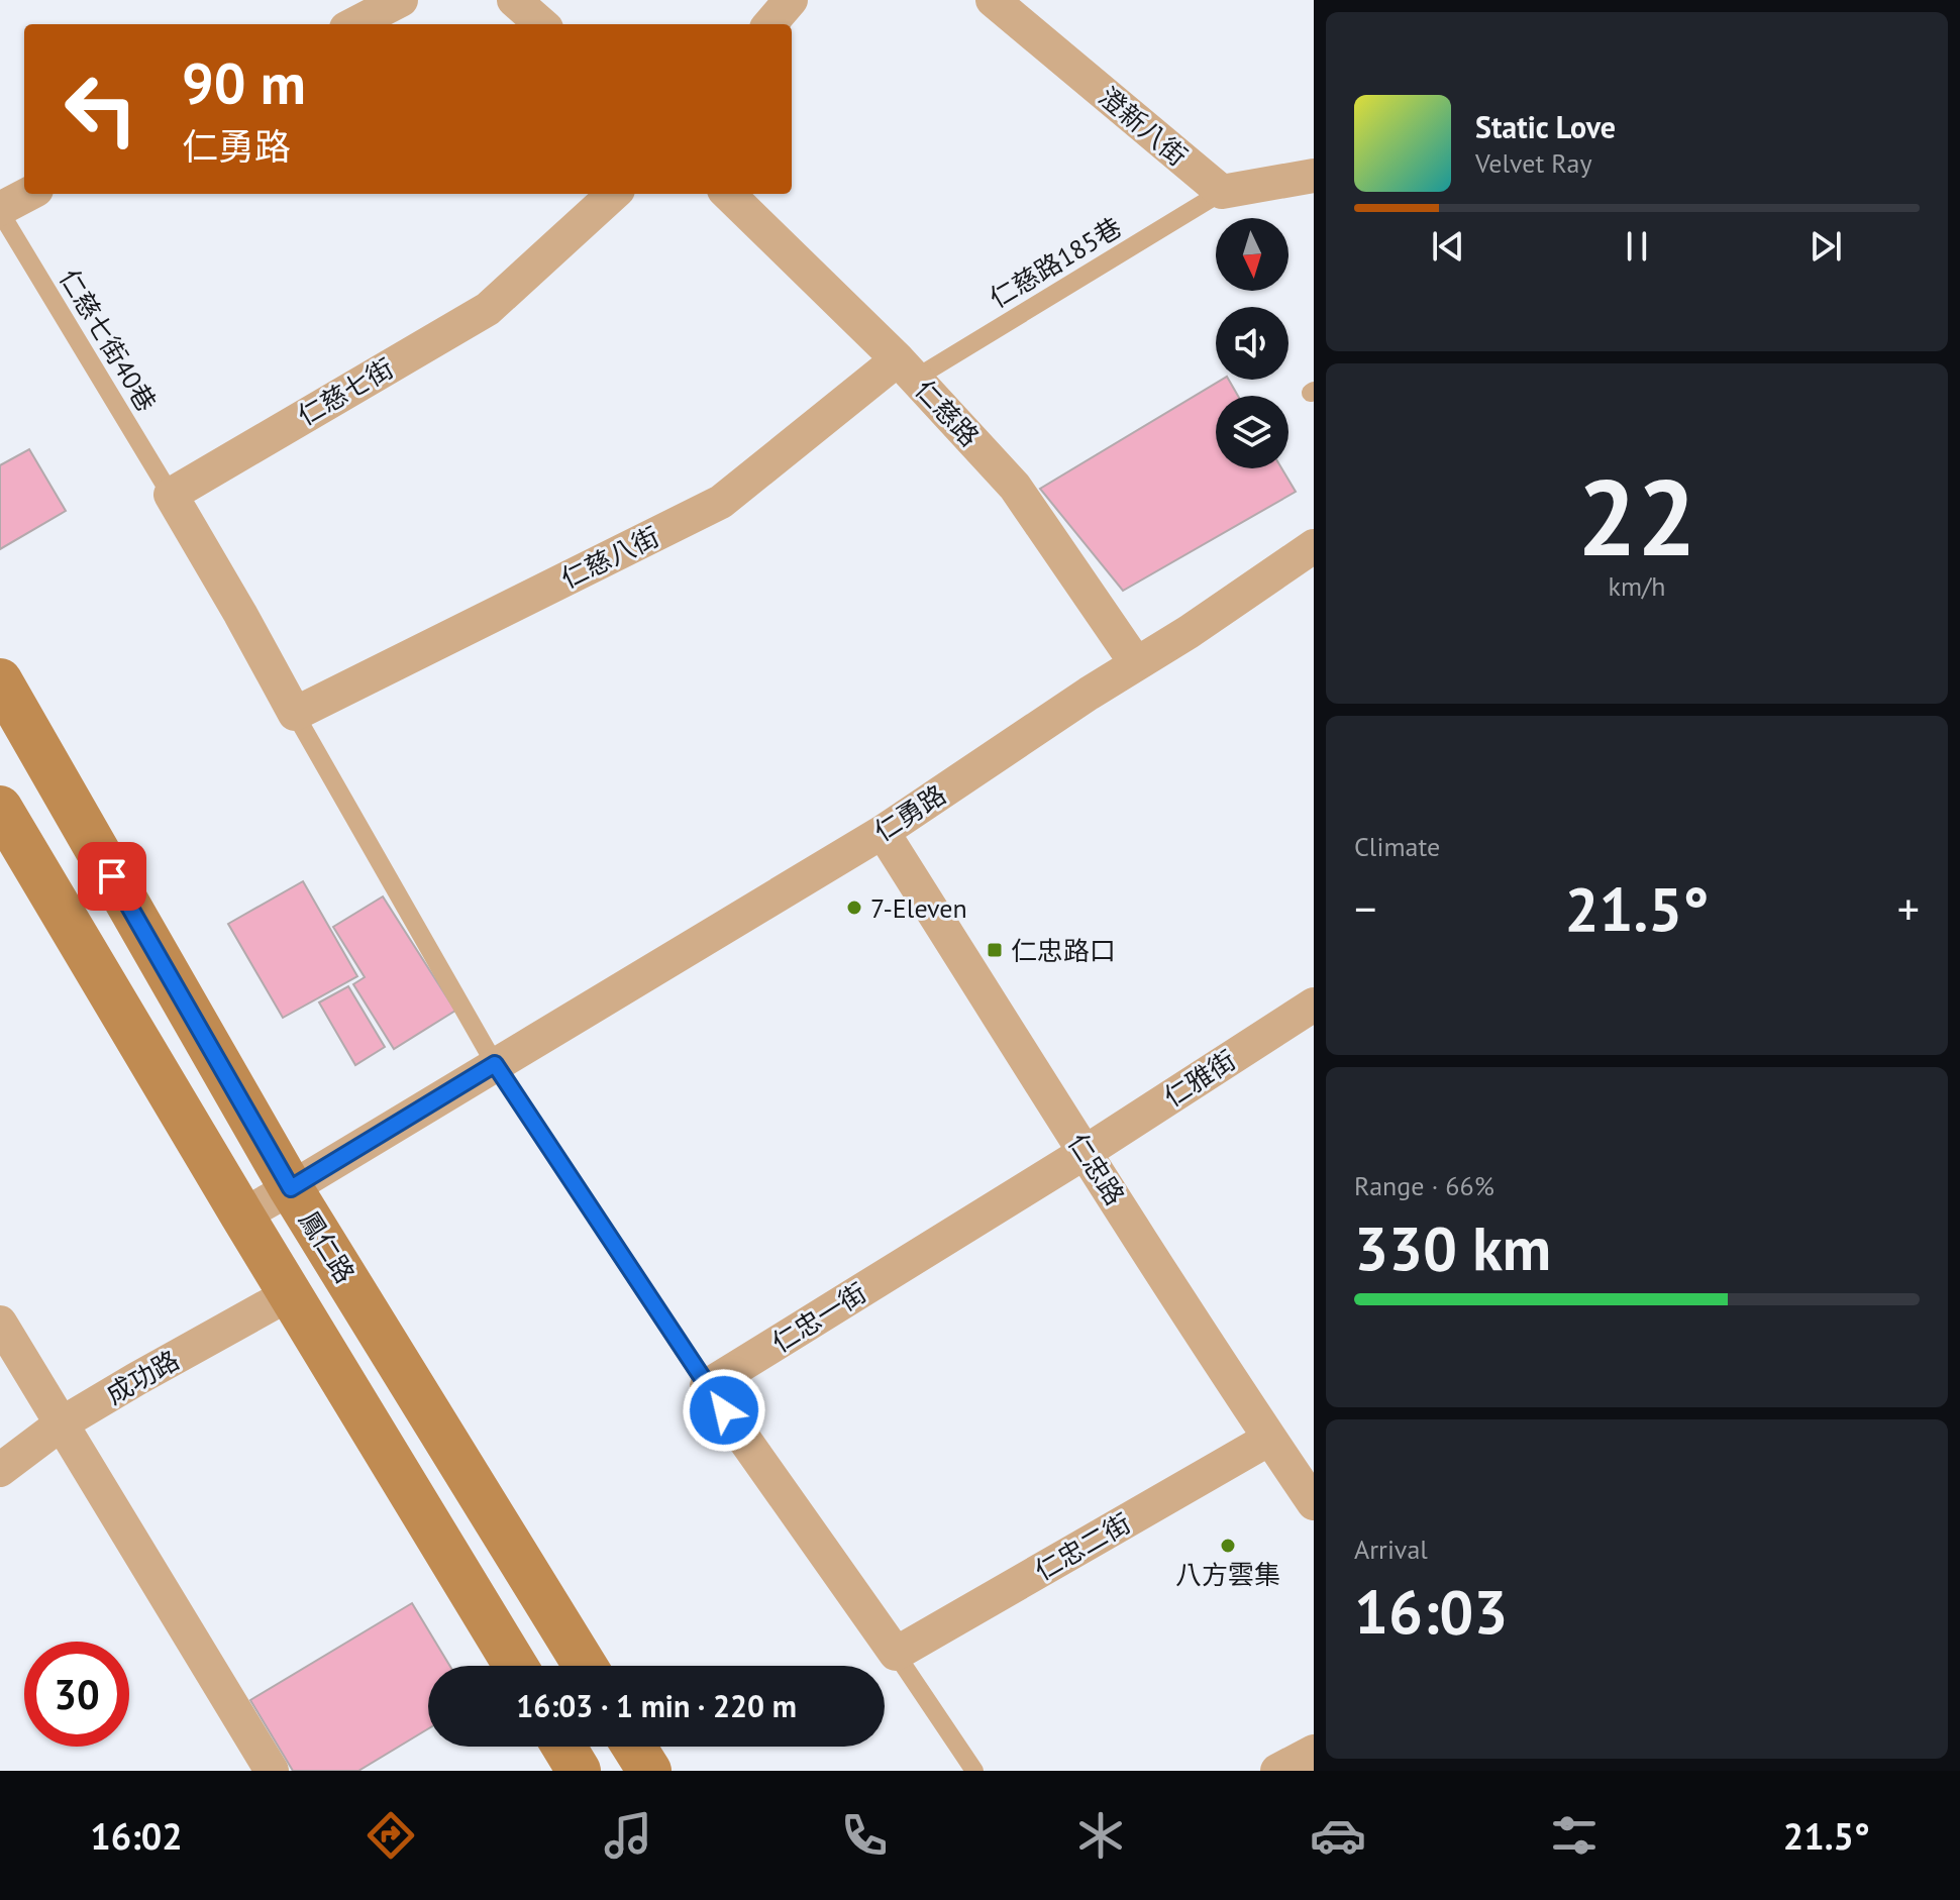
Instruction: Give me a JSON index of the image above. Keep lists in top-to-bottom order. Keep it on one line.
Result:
{"streets":{"main road":["鳳仁路"],"street":["澄新八街","仁慈七街","仁慈路","仁慈八街","仁勇路","仁雅街","仁忠路","仁忠一街","成功路","仁忠二街"],"lane":["仁慈路185巷","仁慈七街40巷"]},"crossings":[["澄新八街","仁慈路185巷"],["仁慈路185巷","仁慈路"],["仁慈路185巷","仁慈八街"],["仁慈七街40巷","仁慈七街"],["仁慈路","仁慈八街"],["仁慈路","仁勇路"],["仁勇路","仁忠路"],["仁勇路","鳳仁路"],["仁雅街","仁忠路"],["仁雅街","仁忠一街"],["仁忠路","仁忠一街"],["仁忠路","仁忠二街"]],"places":{"other":["7-Eleven","八方雲集"],"transit":["仁忠路口"]},"north":"bottom","page":{"turn":["90 m","仁勇路"],"song":["Static Love","Velvet Ray"],"tile":[["22","km/h"],"Climate",["Range · 66%","330 km"],["Arrival","16:03"]],"heat":["−","21.5°","+"],"limit":"30","trip":"16:03 · 1 min · 220 m","tabs":["16:02","21.5°"]}}
